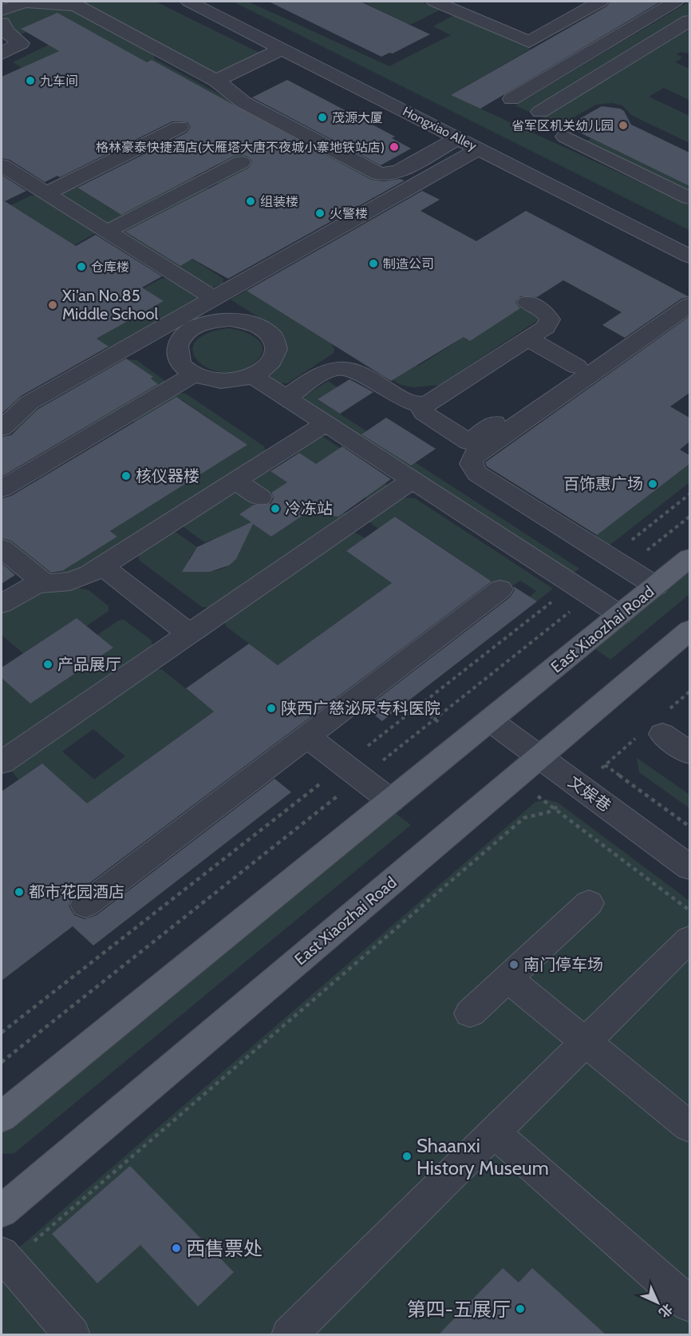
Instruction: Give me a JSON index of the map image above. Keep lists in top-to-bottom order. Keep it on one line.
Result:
{"streets":{"main road":["East Xiaozhai Road"],"street":["Hongxiao Alley","文娱巷"]},"crossings":[["East Xiaozhai Road","文娱巷"]],"places":["九车间","茂源大厦","省军区机关幼儿园","格林豪泰快捷酒店(大雁塔大唐不夜城小寨地铁站店)","组装楼","火警楼","制造公司","仓库楼","Xi'an No.85 Middle School","核仪器楼","百饰惠广场","冷冻站","产品展厅","陕西广慈泌尿专科医院","都市花园酒店","南门停车场","Shaanxi History Museum","西售票处","第四-五展厅"],"north":"bottom right"}
